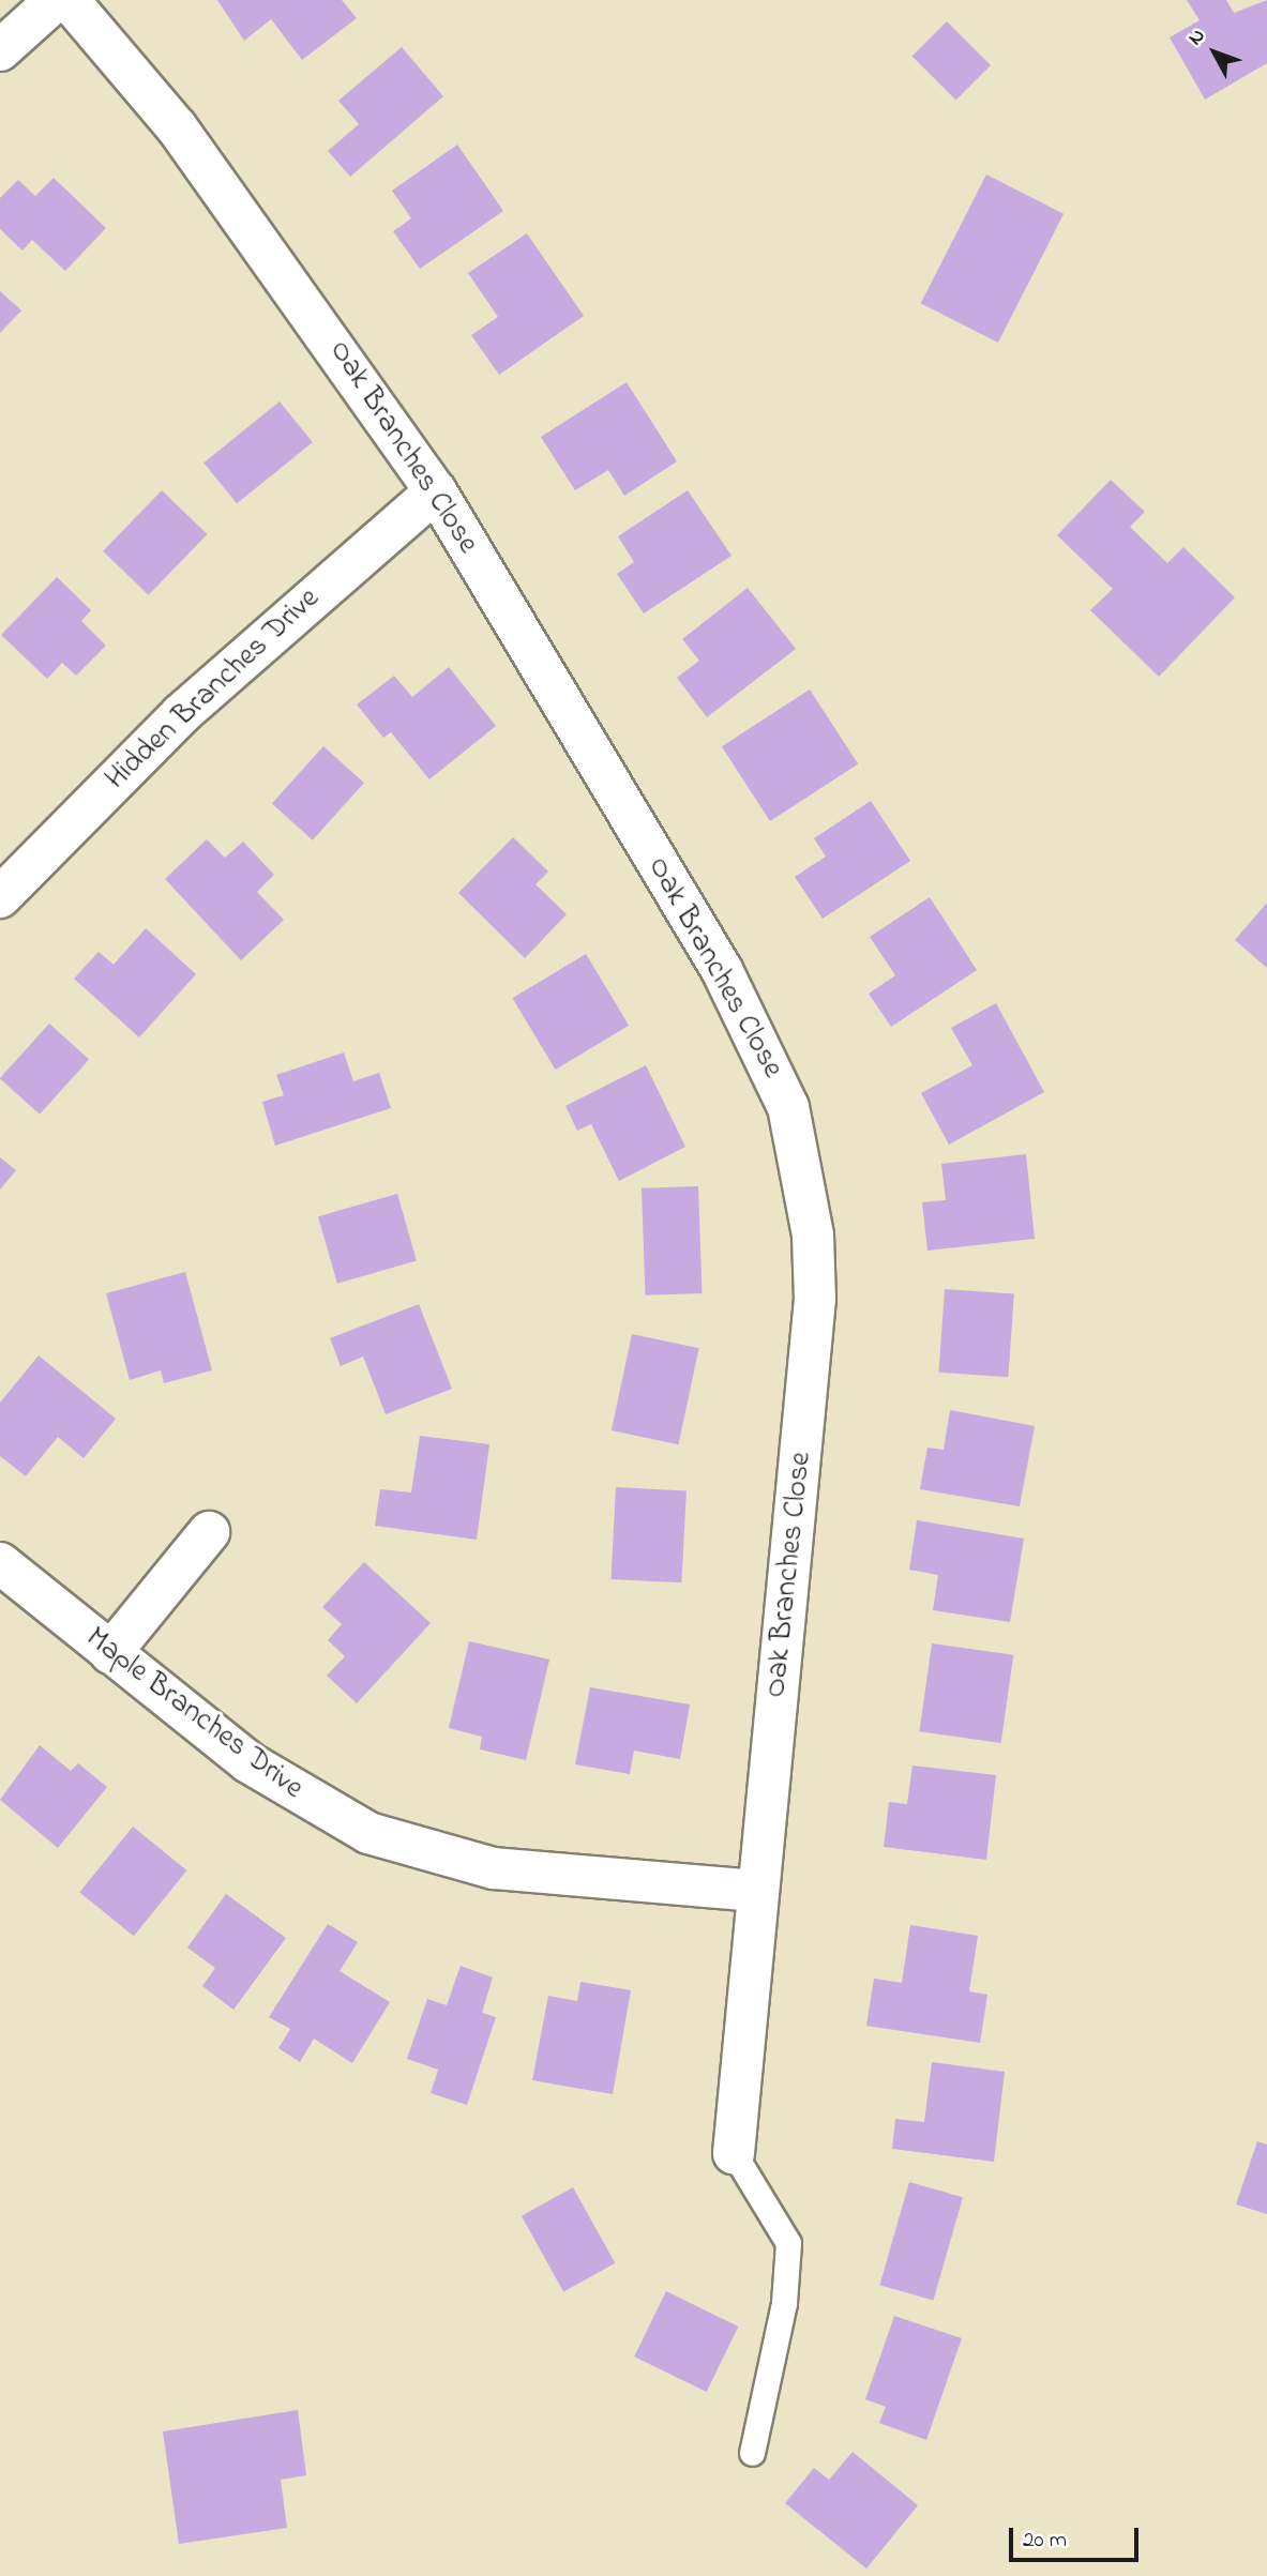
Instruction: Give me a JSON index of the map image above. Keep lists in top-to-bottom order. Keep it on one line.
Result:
{"streets":{"street":["Oak Branches Close","Hidden Branches Drive","Maple Branches Drive"]},"crossings":[["Oak Branches Close","Hidden Branches Drive"],["Oak Branches Close","Maple Branches Drive"]],"scale_bar":"20 m","north":"top left"}
